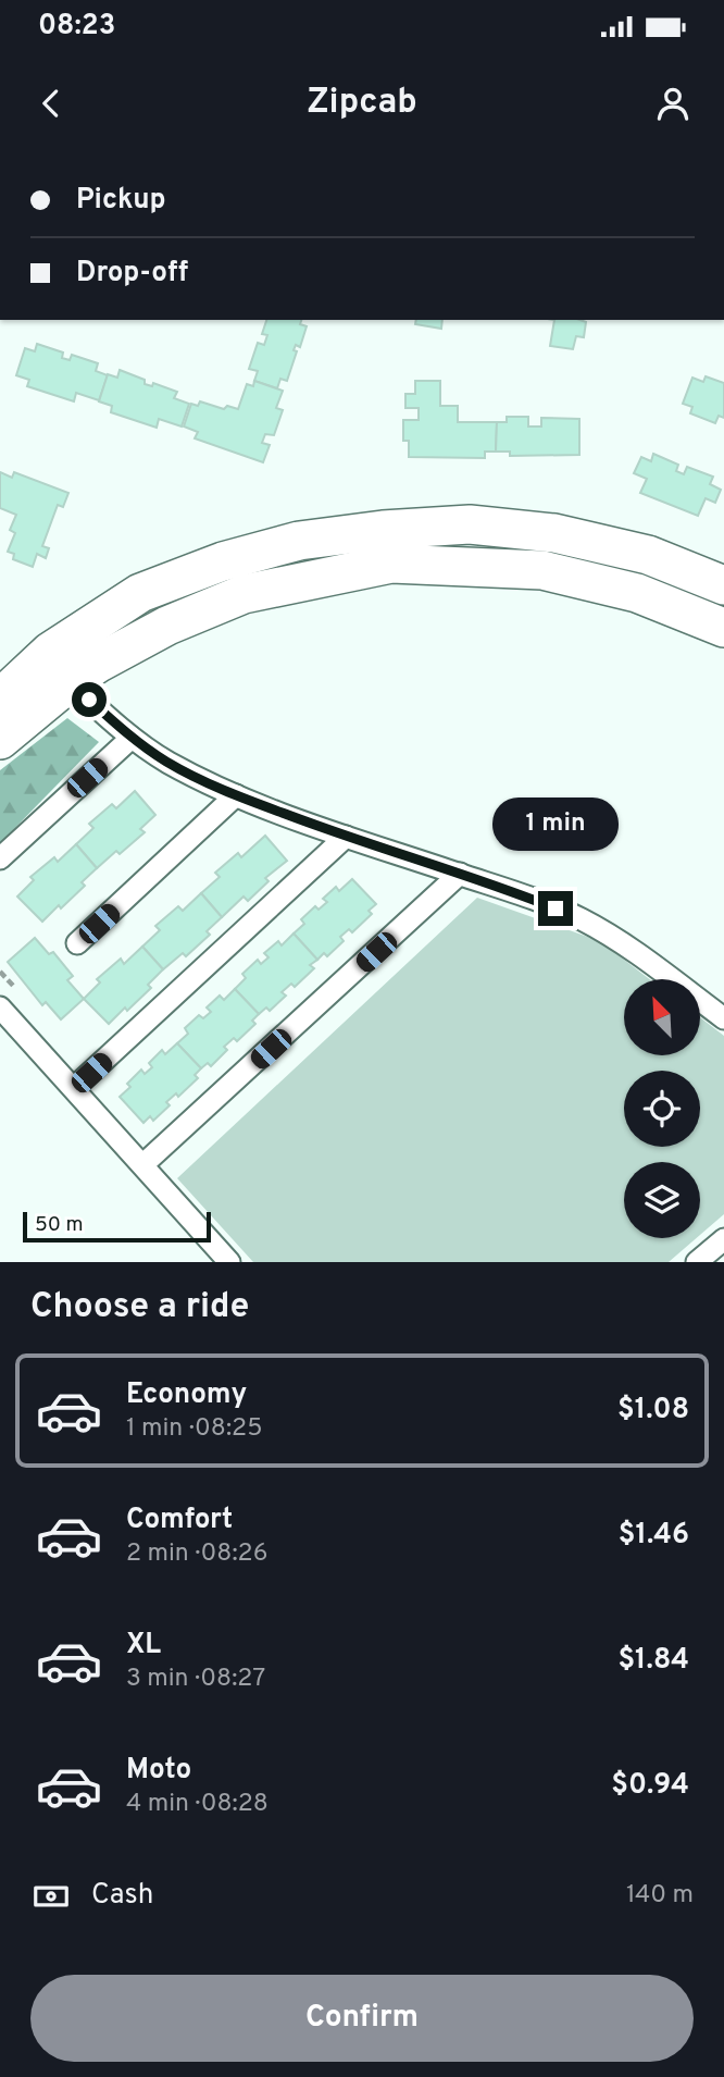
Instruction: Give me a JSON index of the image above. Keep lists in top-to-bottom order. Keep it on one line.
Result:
{"scale_bar":"50 m","north":"top left","page":{"status":"08:23","header":"Zipcab","banner":["Pickup","Drop-off"],"bubble":"1 min","scale":"50 m","heading":"Choose a ride","list":[{"name":"Economy","note":"1 min · 08:25","value":"$1.08"},{"name":"Comfort","note":"2 min · 08:26","value":"$1.46"},{"name":"XL","note":"3 min · 08:27","value":"$1.84"},{"name":"Moto","note":"4 min · 08:28","value":"$0.94"}],"pay":["Cash","140 m"],"buttons":"Confirm"}}
